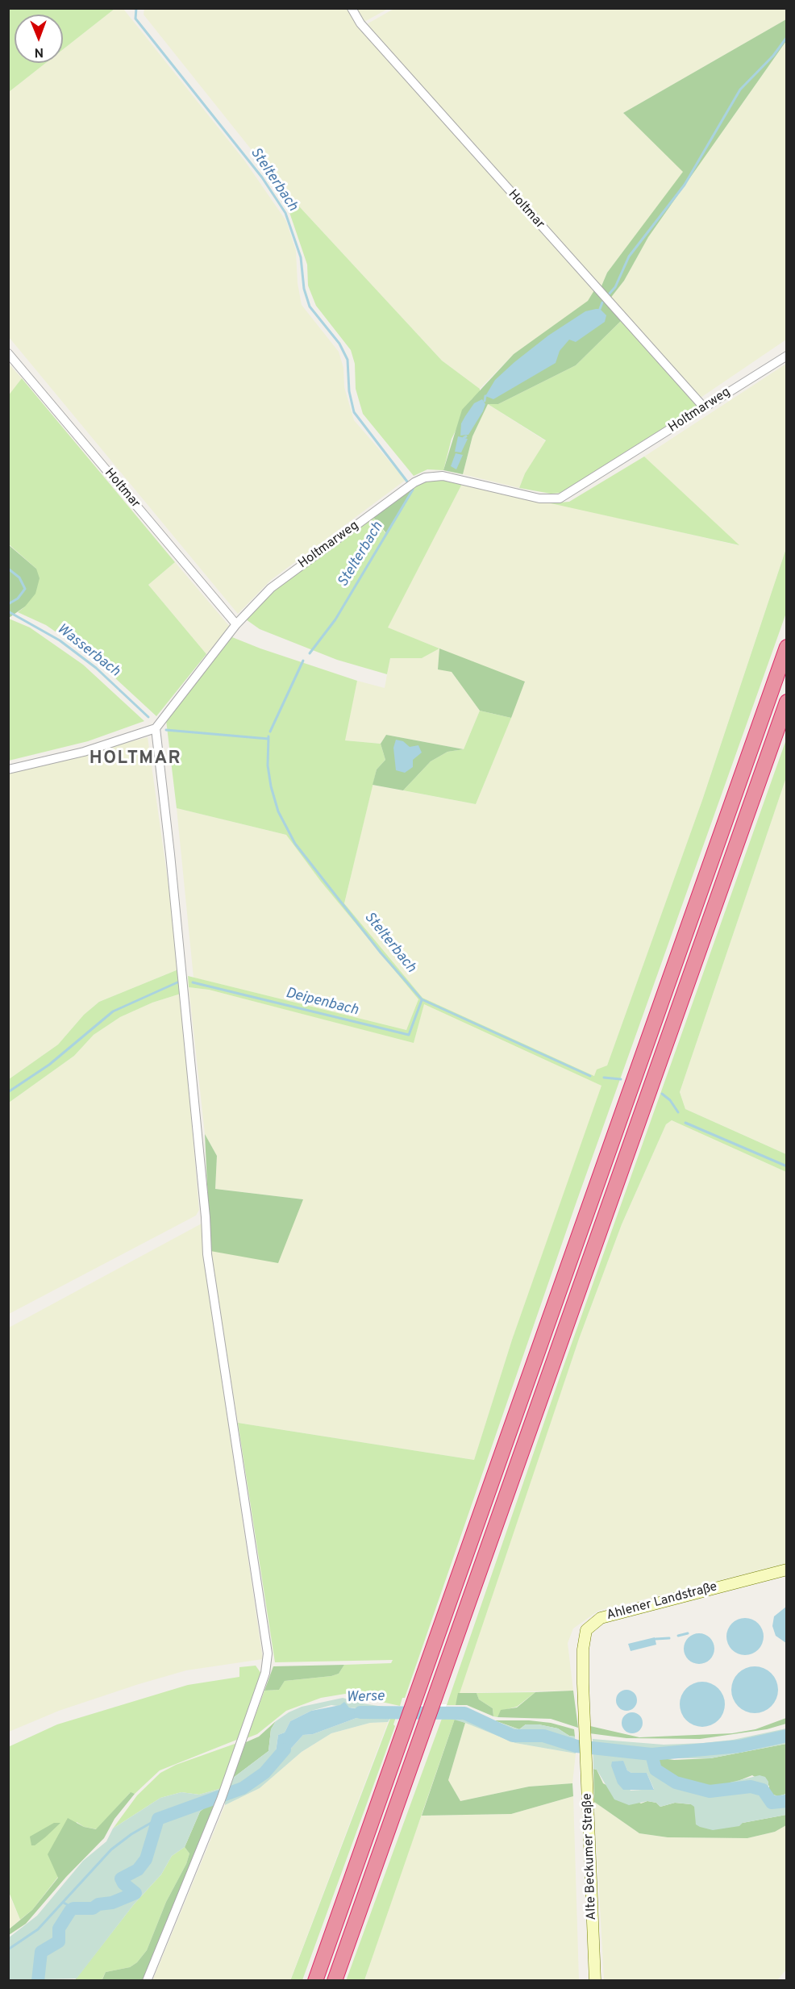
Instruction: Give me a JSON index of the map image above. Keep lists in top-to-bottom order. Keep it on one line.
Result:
{"streets":{"street":["Holtmar","Holtmarweg","Ahlener Landstraße","Alte Beckumer Straße"]},"crossings":[["Holtmar","Holtmarweg"],["Ahlener Landstraße","Alte Beckumer Straße"]],"districts":["HOLTMAR"],"water":["Stelterbach","Wasserbach","Deipenbach","Werse"],"north":"bottom"}
